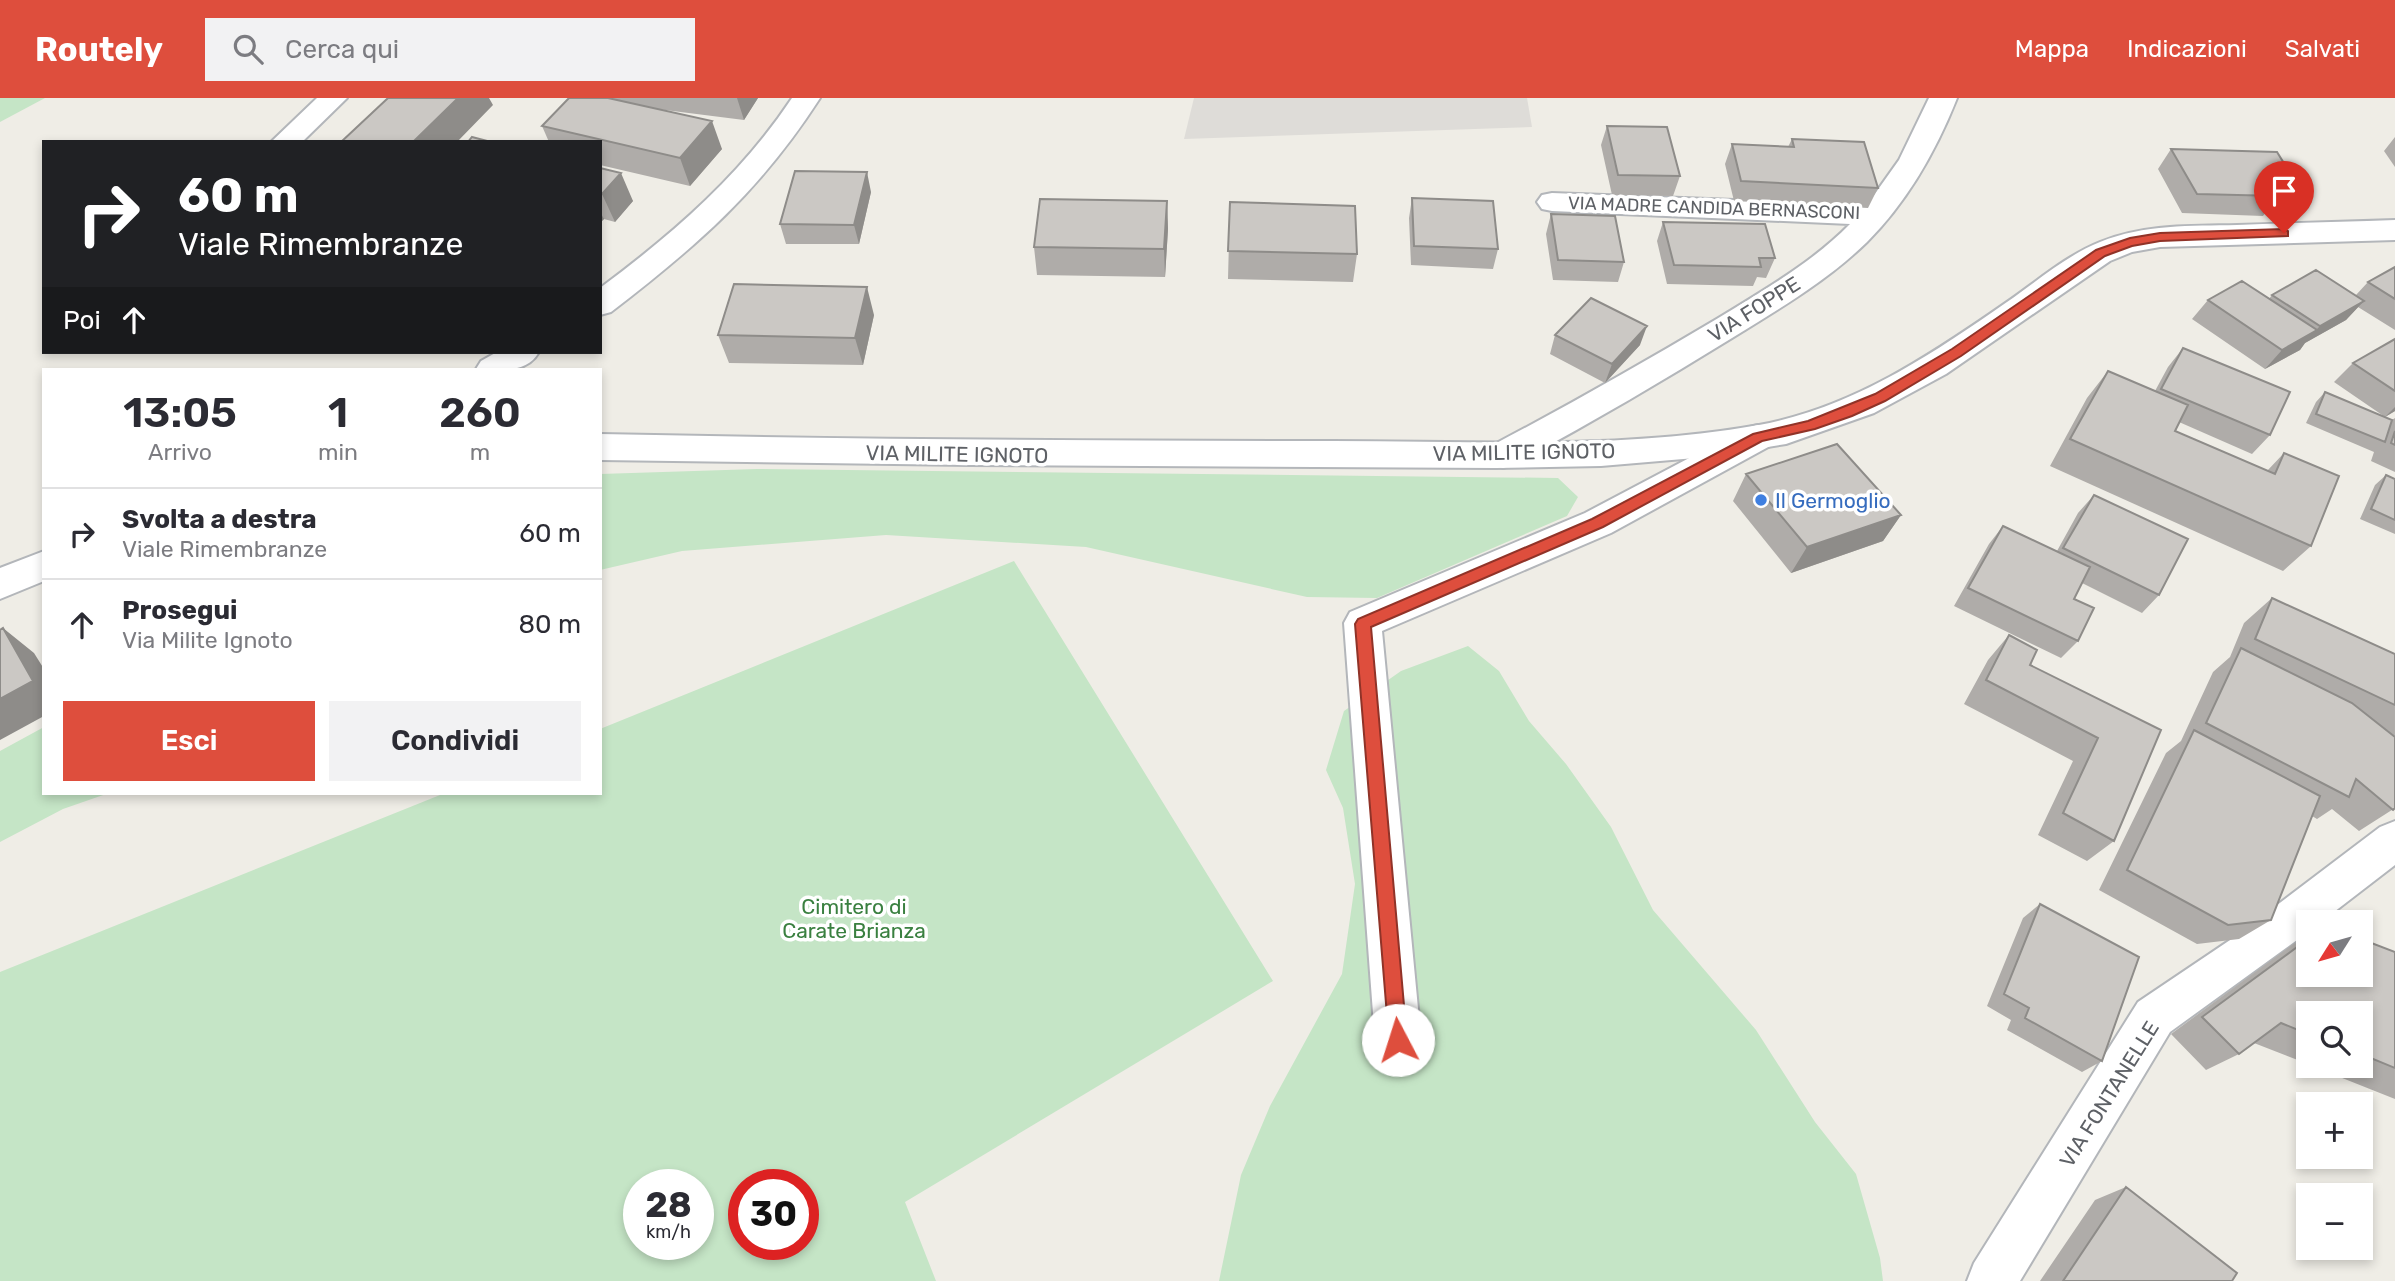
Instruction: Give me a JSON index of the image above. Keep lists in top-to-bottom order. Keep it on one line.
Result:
{"streets":{"street":["VIA MADRE CANDIDA BERNASCONI","VIA FOPPE","VIA MILITE IGNOTO","VIA FONTANELLE"]},"crossings":[["VIA MADRE CANDIDA BERNASCONI","VIA FOPPE"],["VIA FOPPE","VIA MILITE IGNOTO"]],"parks":["Cimitero di Carate Brianza"],"places":["Il Germoglio"],"north":"bottom left","page":{"header":"Routely","search":"Cerca qui","nav":["Mappa","Indicazioni","Salvati"],"turn":["60 m","Viale Rimembranze"],"then":"Poi","eta":["13:05","Arrivo","1","min","260","m"],"list":[{"name":"Svolta a destra","note":"Viale Rimembranze","value":"60 m"},{"name":"Prosegui","note":"Via Milite Ignoto","value":"80 m"}],"buttons":["Esci","Condividi"],"map_buttons":["+","−"],"speed":"28 km/h","limit":"30"}}
